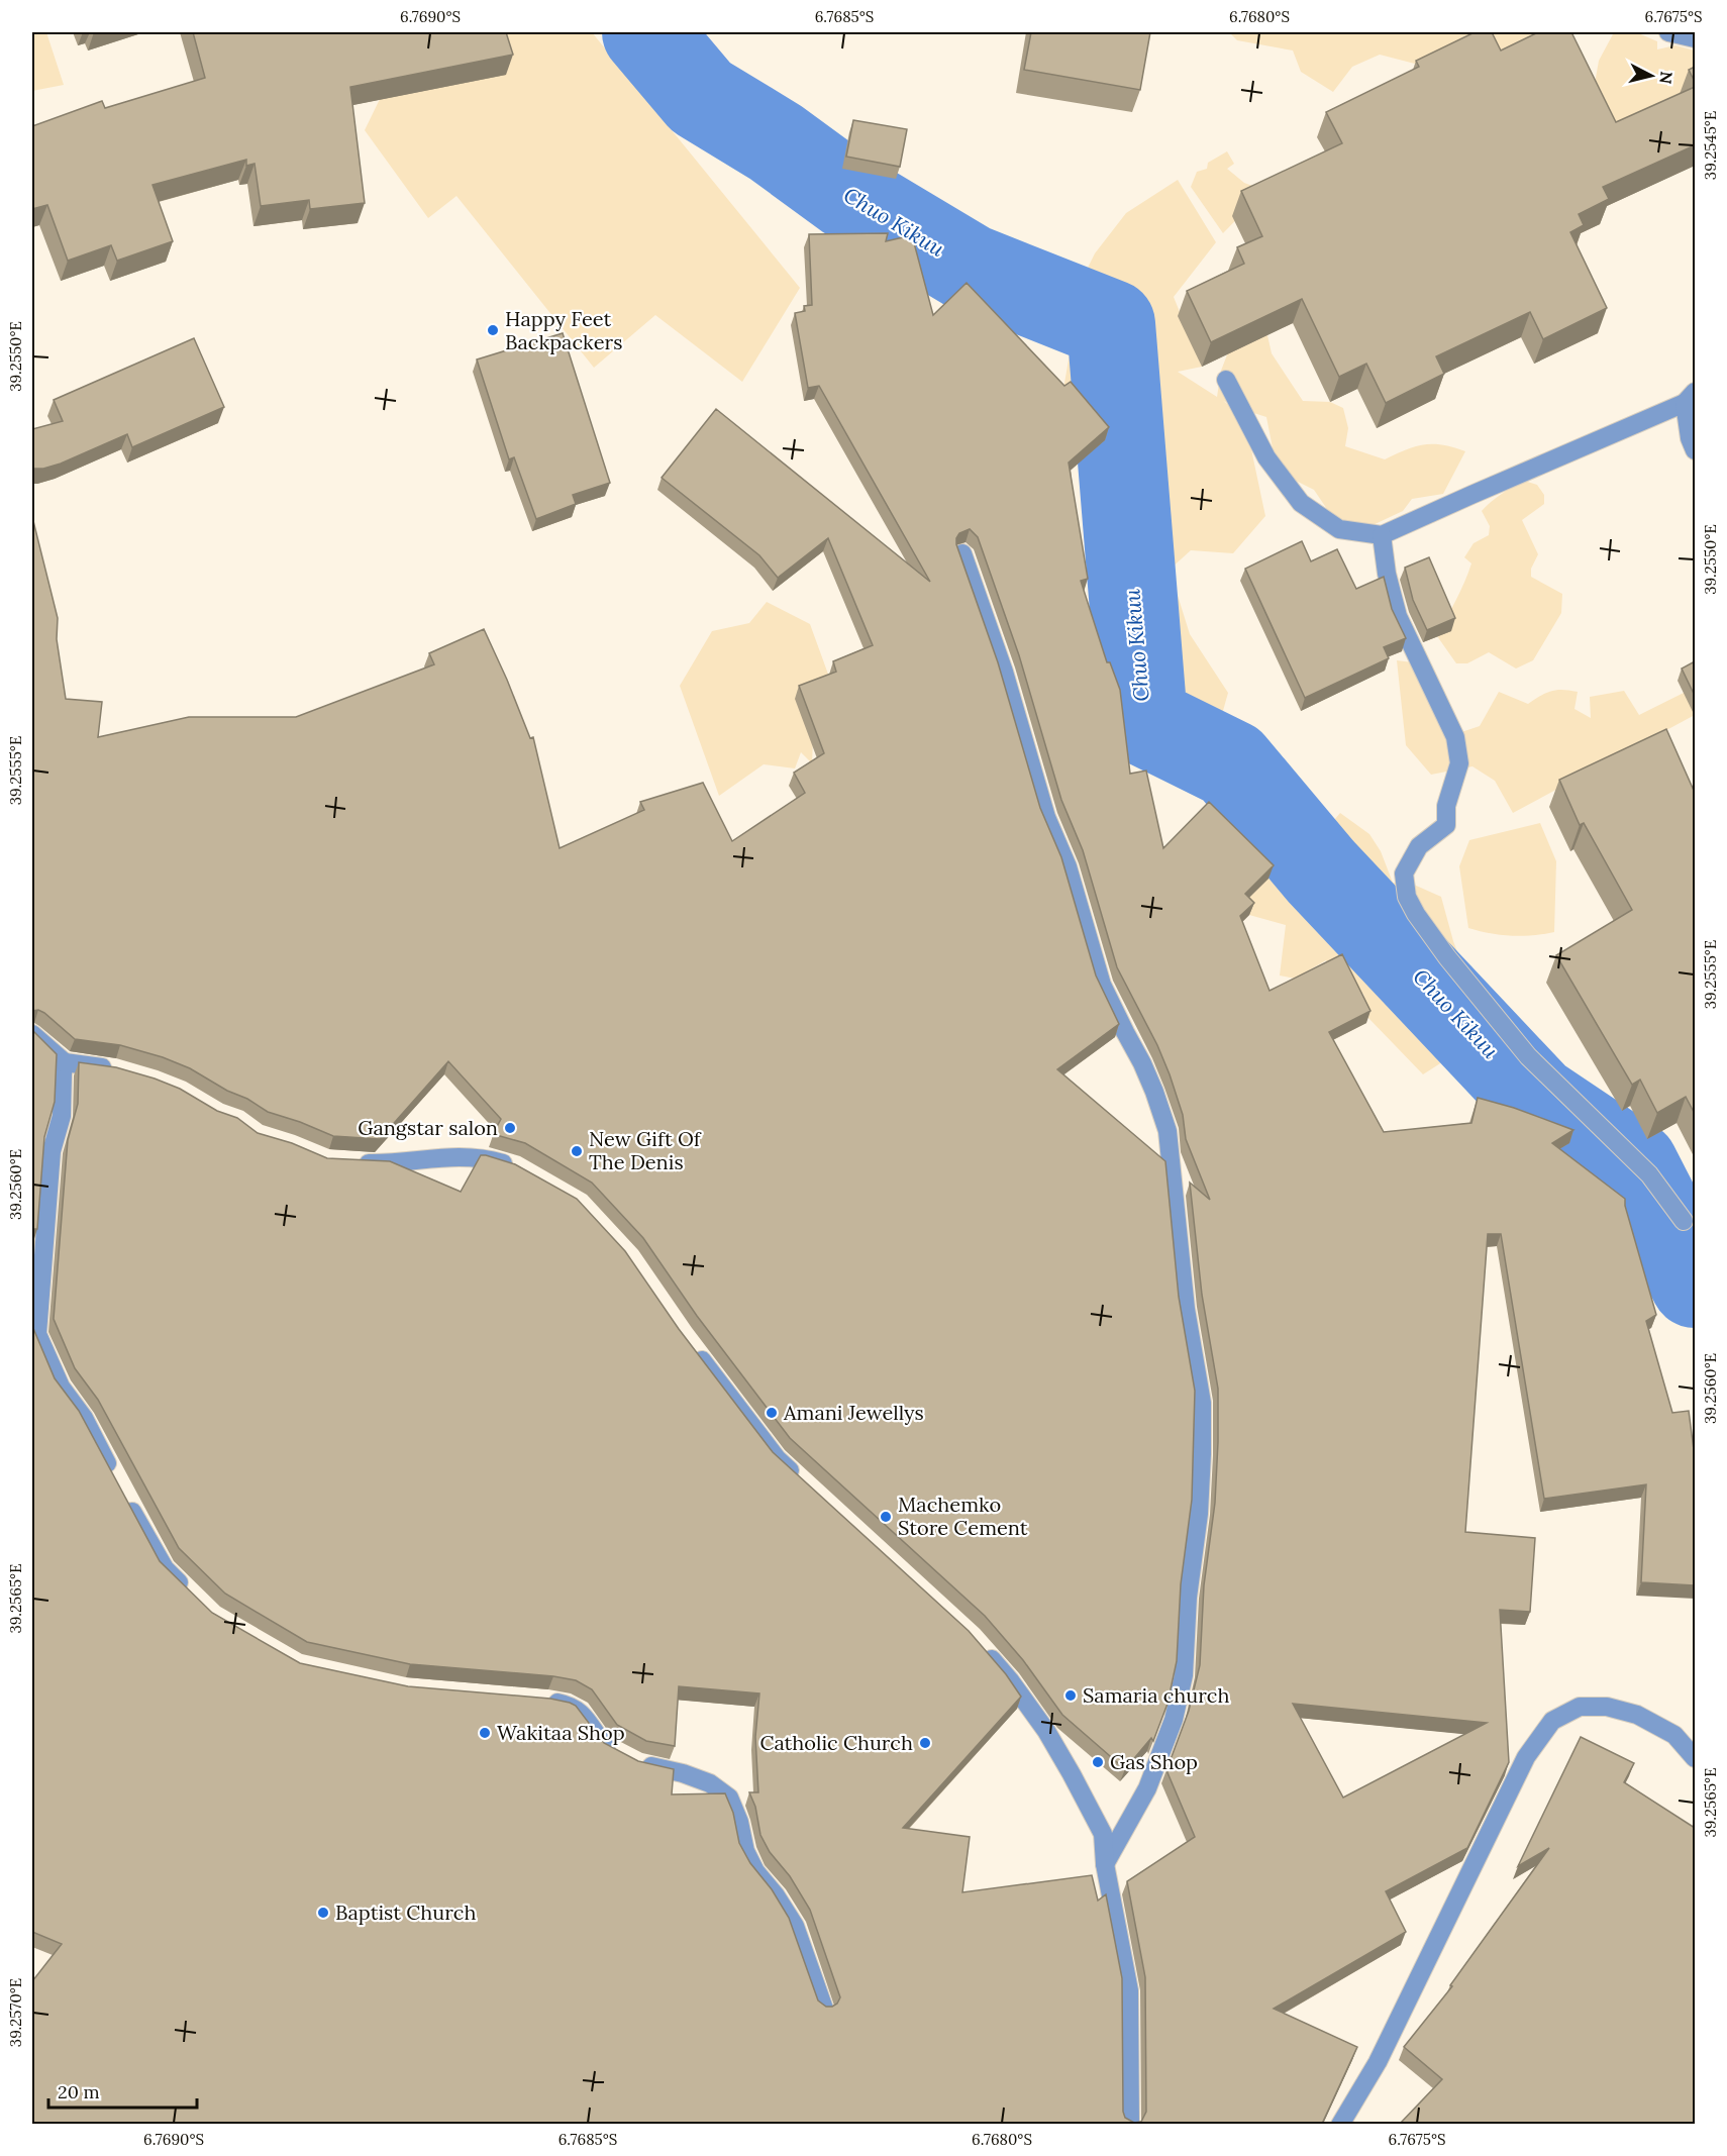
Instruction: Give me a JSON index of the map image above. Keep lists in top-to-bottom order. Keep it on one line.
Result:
{"water":["Chuo Kikuu"],"places":["Happy Feet Backpackers","Gangstar salon","New Gift Of The Denis","Amani Jewellys","Machemko Store Cement","Samaria church","Wakitaa Shop","Catholic Church","Gas Shop","Baptist Church"],"scale_bar":"20 m","north":"right","coordinates":["6.7690°S","6.7685°S","6.7680°S","6.7675°S","39.2545°E","39.2550°E","39.2555°E","39.2560°E","39.2565°E","39.2570°E"]}
